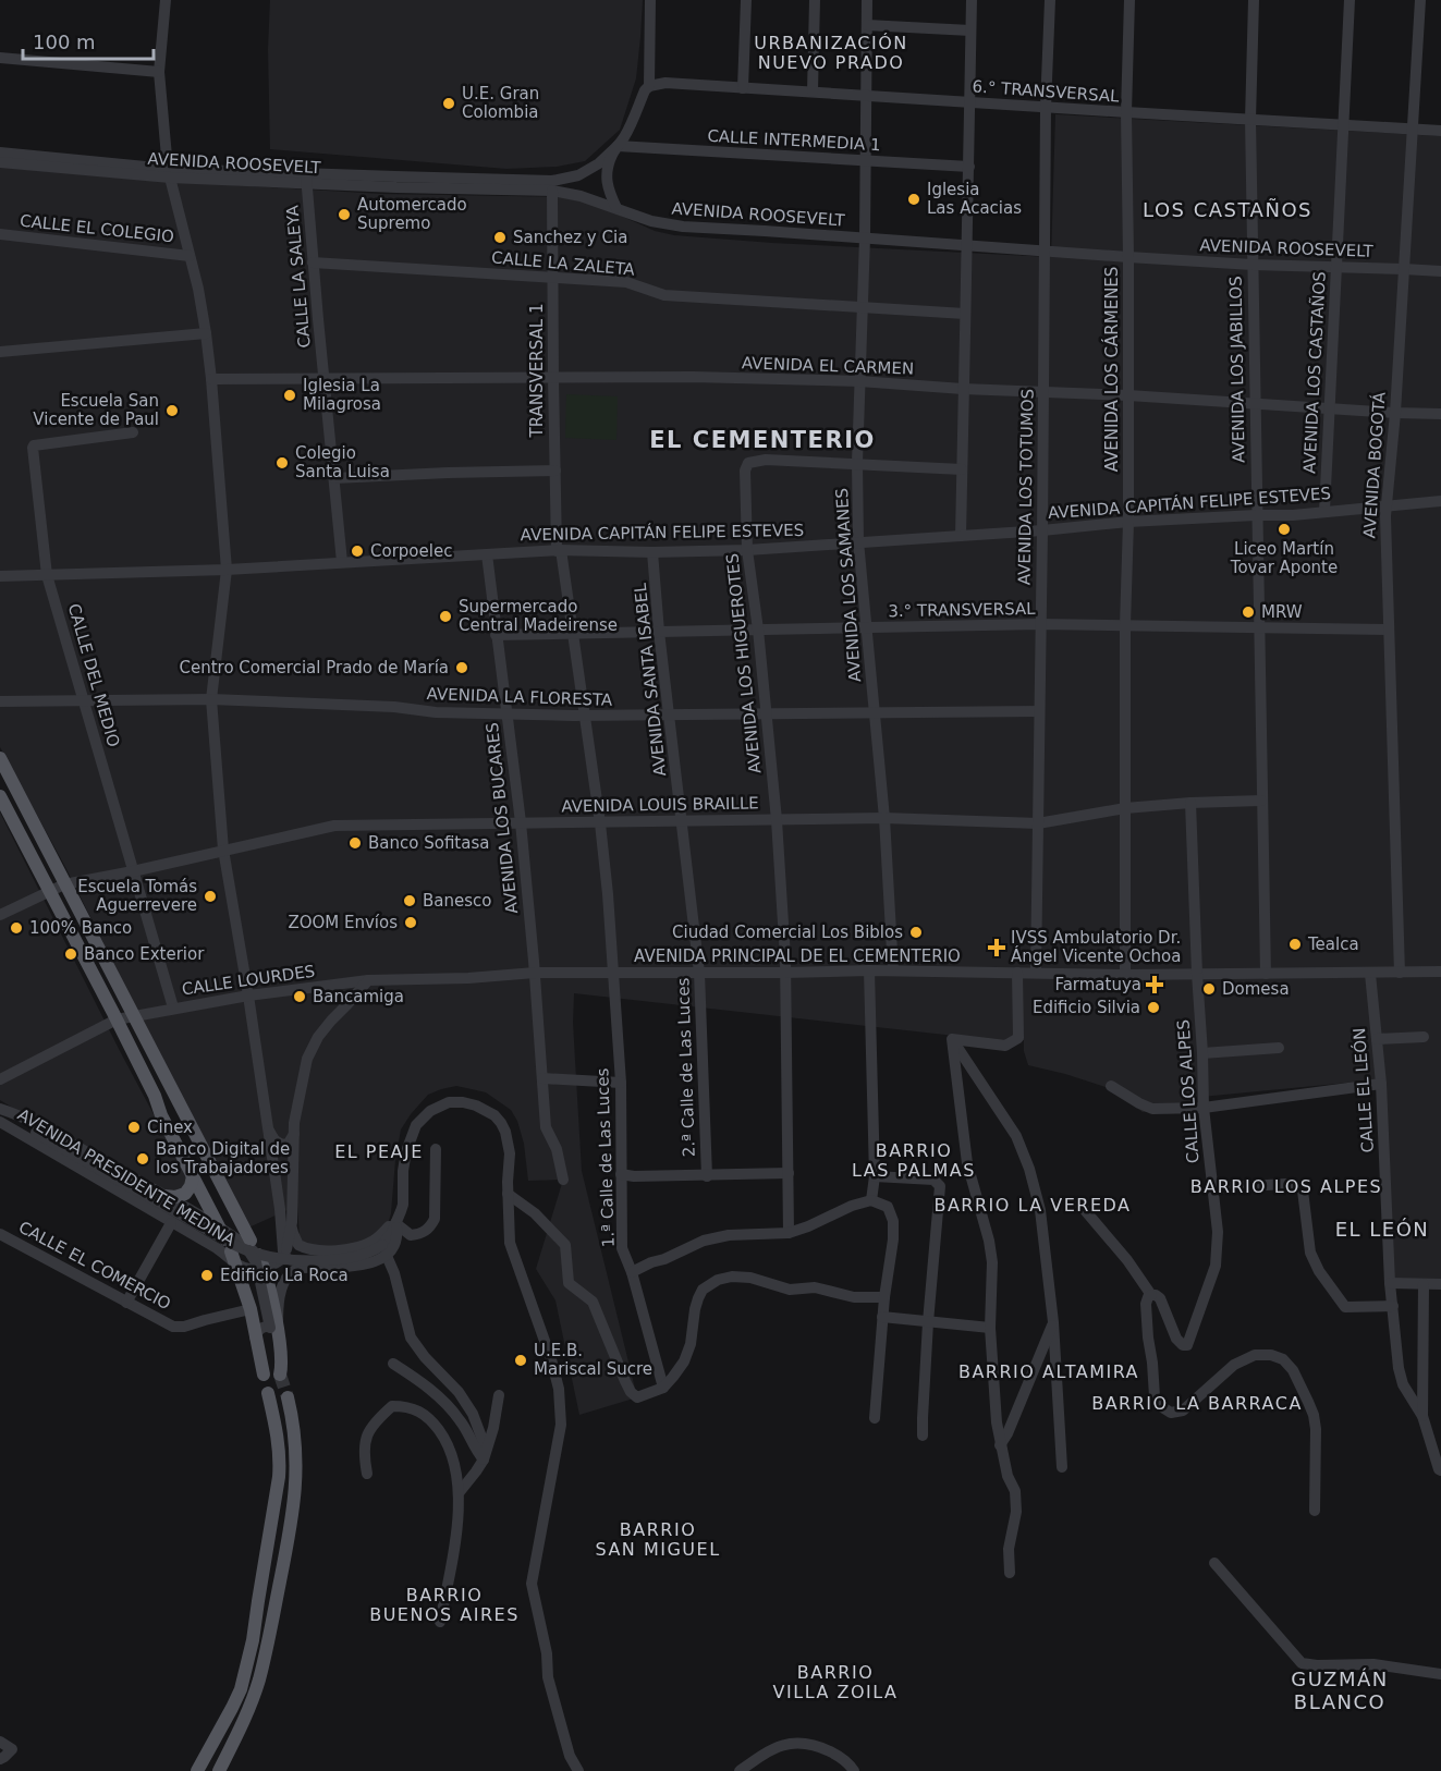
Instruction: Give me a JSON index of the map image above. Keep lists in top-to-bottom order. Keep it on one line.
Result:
{"streets":{"street":["6.° TRANSVERSAL","CALLE INTERMEDIA 1","AVENIDA ROOSEVELT","CALLE EL COLEGIO","CALLE LA ZALETA","CALLE LA SALEYA","AVENIDA EL CARMEN","AVENIDA LOS CÁRMENES","AVENIDA LOS JABILLOS","TRANSVERSAL 1","AVENIDA LOS CASTAÑOS","AVENIDA BOGOTÁ","AVENIDA LOS TOTUMOS","AVENIDA CAPITÁN FELIPE ESTEVES","AVENIDA LOS SAMANES","3.° TRANSVERSAL","AVENIDA LOS HIGUEROTES","CALLE DEL MEDIO","AVENIDA SANTA ISABEL","AVENIDA LA FLORESTA","AVENIDA LOUIS BRAILLE","AVENIDA LOS BUCARES","AVENIDA PRINCIPAL DE EL CEMENTERIO","CALLE LOURDES","2.ª Calle de Las Luces","CALLE EL LEÓN","CALLE LOS ALPES","1.ª Calle de Las Luces","AVENIDA PRESIDENTE MEDINA","CALLE EL COMERCIO"]},"crossings":[["6.° TRANSVERSAL","AVENIDA LOS CÁRMENES"],["6.° TRANSVERSAL","AVENIDA LOS JABILLOS"],["6.° TRANSVERSAL","AVENIDA LOS CASTAÑOS"],["6.° TRANSVERSAL","AVENIDA BOGOTÁ"],["6.° TRANSVERSAL","AVENIDA LOS TOTUMOS"],["6.° TRANSVERSAL","AVENIDA LOS SAMANES"],["CALLE INTERMEDIA 1","AVENIDA ROOSEVELT"],["CALLE INTERMEDIA 1","AVENIDA LOS SAMANES"],["AVENIDA ROOSEVELT","CALLE LA SALEYA"],["AVENIDA ROOSEVELT","AVENIDA LOS CÁRMENES"],["AVENIDA ROOSEVELT","AVENIDA LOS JABILLOS"],["AVENIDA ROOSEVELT","TRANSVERSAL 1"],["AVENIDA ROOSEVELT","AVENIDA LOS CASTAÑOS"],["AVENIDA ROOSEVELT","AVENIDA BOGOTÁ"],["AVENIDA ROOSEVELT","AVENIDA LOS TOTUMOS"],["AVENIDA ROOSEVELT","AVENIDA LOS SAMANES"],["CALLE LA ZALETA","CALLE LA SALEYA"],["CALLE LA ZALETA","TRANSVERSAL 1"],["CALLE LA ZALETA","AVENIDA LOS SAMANES"],["CALLE LA SALEYA","AVENIDA EL CARMEN"],["CALLE LA SALEYA","AVENIDA CAPITÁN FELIPE ESTEVES"],["AVENIDA EL CARMEN","AVENIDA LOS CÁRMENES"],["AVENIDA EL CARMEN","AVENIDA LOS JABILLOS"],["AVENIDA EL CARMEN","TRANSVERSAL 1"],["AVENIDA EL CARMEN","AVENIDA LOS CASTAÑOS"],["AVENIDA EL CARMEN","AVENIDA BOGOTÁ"],["AVENIDA EL CARMEN","AVENIDA LOS TOTUMOS"],["AVENIDA EL CARMEN","AVENIDA LOS SAMANES"],["AVENIDA LOS CÁRMENES","AVENIDA CAPITÁN FELIPE ESTEVES"],["AVENIDA LOS CÁRMENES","3.° TRANSVERSAL"],["AVENIDA LOS CÁRMENES","AVENIDA LOUIS BRAILLE"],["AVENIDA LOS CÁRMENES","AVENIDA PRINCIPAL DE EL CEMENTERIO"],["AVENIDA LOS JABILLOS","AVENIDA CAPITÁN FELIPE ESTEVES"],["AVENIDA LOS JABILLOS","3.° TRANSVERSAL"],["AVENIDA LOS JABILLOS","AVENIDA LOUIS BRAILLE"],["AVENIDA LOS JABILLOS","AVENIDA PRINCIPAL DE EL CEMENTERIO"],["TRANSVERSAL 1","AVENIDA CAPITÁN FELIPE ESTEVES"],["TRANSVERSAL 1","3.° TRANSVERSAL"],["TRANSVERSAL 1","AVENIDA LA FLORESTA"],["TRANSVERSAL 1","1.ª Calle de Las Luces"],["AVENIDA LOS CASTAÑOS","AVENIDA CAPITÁN FELIPE ESTEVES"],["AVENIDA BOGOTÁ","AVENIDA CAPITÁN FELIPE ESTEVES"],["AVENIDA BOGOTÁ","3.° TRANSVERSAL"],["AVENIDA BOGOTÁ","AVENIDA PRINCIPAL DE EL CEMENTERIO"],["AVENIDA LOS TOTUMOS","AVENIDA CAPITÁN FELIPE ESTEVES"],["AVENIDA LOS TOTUMOS","3.° TRANSVERSAL"],["AVENIDA LOS TOTUMOS","AVENIDA LA FLORESTA"],["AVENIDA LOS TOTUMOS","AVENIDA LOUIS BRAILLE"],["AVENIDA LOS TOTUMOS","AVENIDA PRINCIPAL DE EL CEMENTERIO"],["AVENIDA CAPITÁN FELIPE ESTEVES","AVENIDA LOS SAMANES"],["AVENIDA CAPITÁN FELIPE ESTEVES","AVENIDA LOS HIGUEROTES"],["AVENIDA CAPITÁN FELIPE ESTEVES","CALLE DEL MEDIO"],["AVENIDA CAPITÁN FELIPE ESTEVES","AVENIDA SANTA ISABEL"],["AVENIDA CAPITÁN FELIPE ESTEVES","AVENIDA LOS BUCARES"],["AVENIDA LOS SAMANES","3.° TRANSVERSAL"],["AVENIDA LOS SAMANES","AVENIDA LOS HIGUEROTES"],["AVENIDA LOS SAMANES","AVENIDA LA FLORESTA"],["AVENIDA LOS SAMANES","AVENIDA LOUIS BRAILLE"],["AVENIDA LOS SAMANES","AVENIDA PRINCIPAL DE EL CEMENTERIO"],["3.° TRANSVERSAL","AVENIDA LOS HIGUEROTES"],["3.° TRANSVERSAL","AVENIDA SANTA ISABEL"],["3.° TRANSVERSAL","AVENIDA LOS BUCARES"],["AVENIDA LOS HIGUEROTES","AVENIDA LA FLORESTA"],["AVENIDA LOS HIGUEROTES","AVENIDA LOUIS BRAILLE"],["AVENIDA LOS HIGUEROTES","AVENIDA PRINCIPAL DE EL CEMENTERIO"],["CALLE DEL MEDIO","AVENIDA LA FLORESTA"],["CALLE DEL MEDIO","AVENIDA LOUIS BRAILLE"],["CALLE DEL MEDIO","CALLE LOURDES"],["AVENIDA SANTA ISABEL","AVENIDA LA FLORESTA"],["AVENIDA SANTA ISABEL","AVENIDA LOUIS BRAILLE"],["AVENIDA SANTA ISABEL","2.ª Calle de Las Luces"],["AVENIDA LA FLORESTA","AVENIDA LOS BUCARES"],["AVENIDA LA FLORESTA","1.ª Calle de Las Luces"],["AVENIDA LOUIS BRAILLE","AVENIDA LOS BUCARES"],["AVENIDA LOUIS BRAILLE","CALLE LOS ALPES"],["AVENIDA LOUIS BRAILLE","1.ª Calle de Las Luces"],["AVENIDA LOS BUCARES","AVENIDA PRINCIPAL DE EL CEMENTERIO"],["AVENIDA PRINCIPAL DE EL CEMENTERIO","CALLE LOURDES"],["AVENIDA PRINCIPAL DE EL CEMENTERIO","2.ª Calle de Las Luces"],["AVENIDA PRINCIPAL DE EL CEMENTERIO","CALLE EL LEÓN"],["AVENIDA PRINCIPAL DE EL CEMENTERIO","CALLE LOS ALPES"],["AVENIDA PRINCIPAL DE EL CEMENTERIO","1.ª Calle de Las Luces"]],"districts":["URBANIZACIÓN NUEVO PRADO","LOS CASTAÑOS","EL CEMENTERIO","BARRIO LAS PALMAS","EL PEAJE","BARRIO LOS ALPES","BARRIO LA VEREDA","EL LEÓN","BARRIO ALTAMIRA","BARRIO LA BARRACA","BARRIO SAN MIGUEL","BARRIO BUENOS AIRES","BARRIO VILLA ZOILA","GUZMÁN BLANCO"],"places":{"other":["U.E. Gran Colombia","Iglesia Las Acacias","Automercado Supremo","Sanchez y Cia","Iglesia La Milagrosa","Escuela San Vicente de Paul","Colegio Santa Luisa","Liceo Martín Tovar Aponte","Corpoelec","MRW","Supermercado Central Madeirense","Centro Comercial Prado de María","Banco Sofitasa","Escuela Tomás Aguerrevere","Banesco","ZOOM Envíos","100% Banco","Ciudad Comercial Los Biblos","Tealca","Banco Exterior","Domesa","Bancamiga","Edificio Silvia","Cinex","Banco Digital de los Trabajadores","Edificio La Roca","U.E.B. Mariscal Sucre"],"health":["IVSS Ambulatorio Dr. Ángel Vicente Ochoa","Farmatuya"]},"scale_bar":"100 m"}
